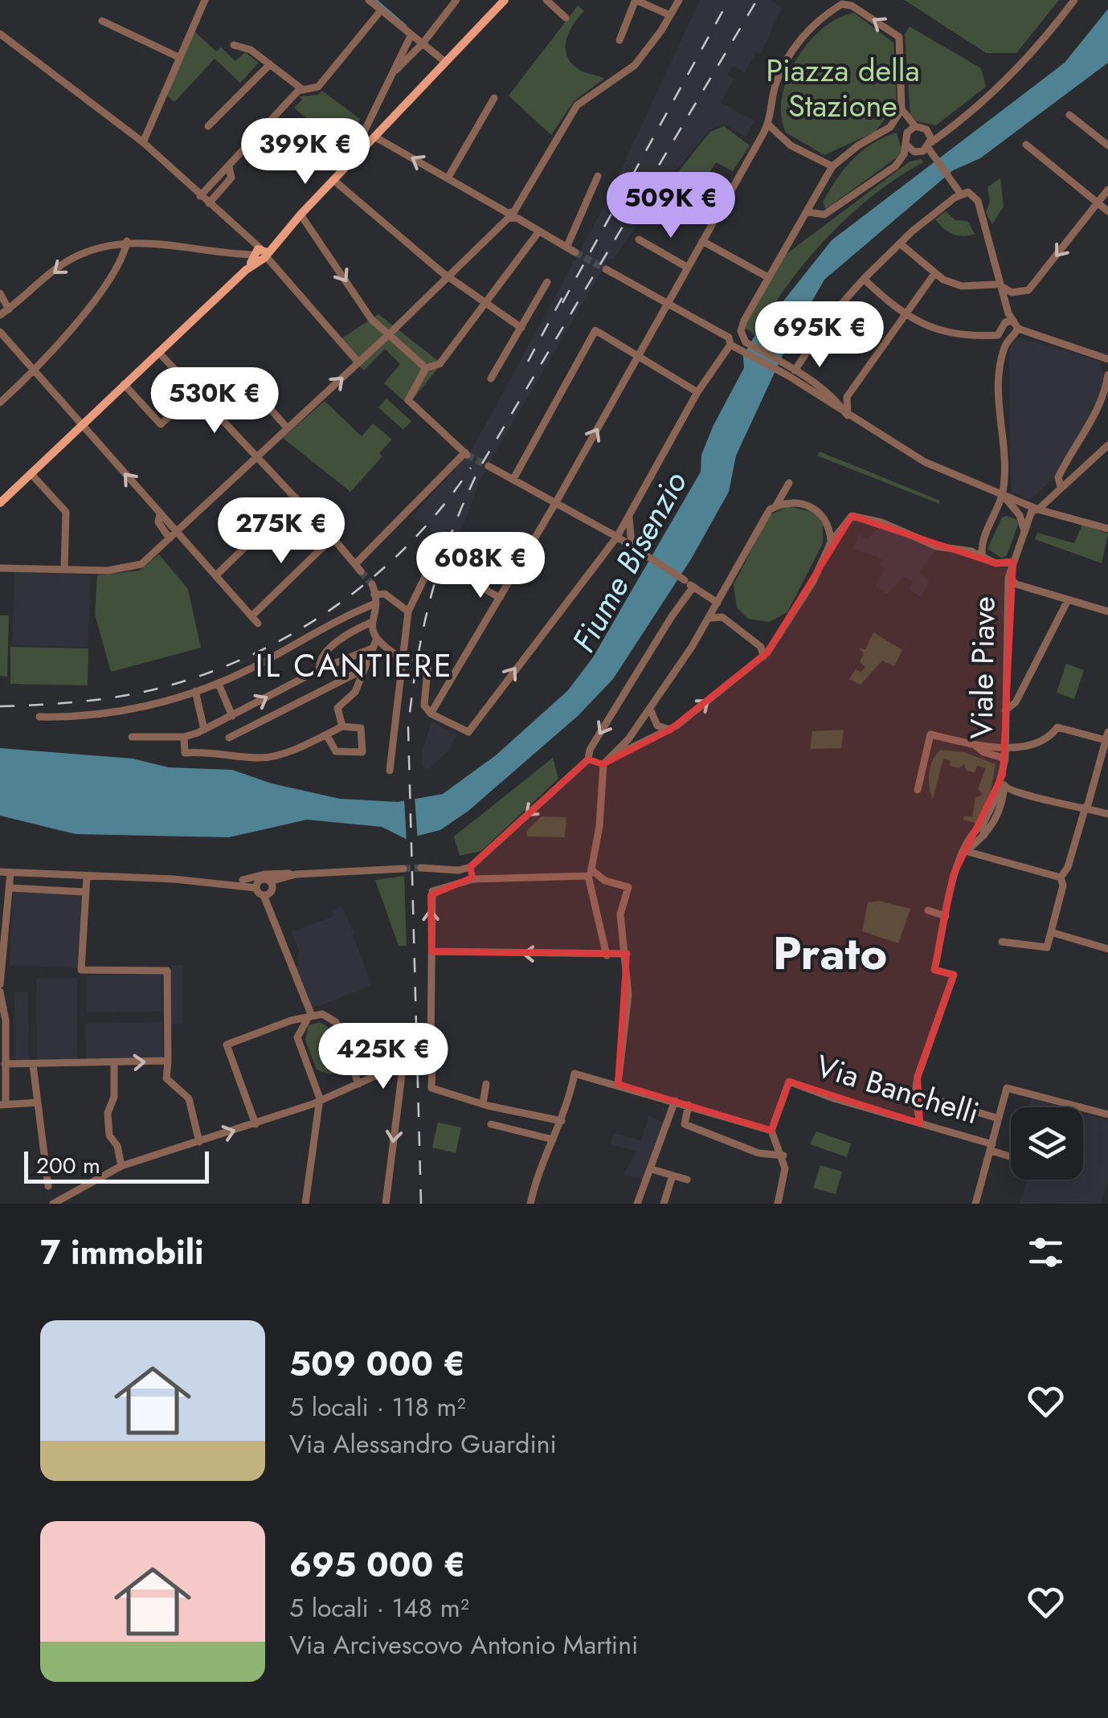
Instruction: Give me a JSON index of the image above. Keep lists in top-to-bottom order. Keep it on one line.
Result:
{"streets":{"street":["Viale Piave","Via Banchelli"]},"districts":["IL CANTIERE","Prato"],"water":["Fiume Bisenzio"],"parks":["Piazza della Stazione"],"scale_bar":"200 m","page":{"price":["399K €","509K €","695K €","530K €","275K €","608K €","425K €"],"scale":"200 m","heading":"7 immobili","list":[{"name":"509 000 €","note":"5 locali · 118 m² · Via Alessandro Guardini"},{"name":"695 000 €","note":"5 locali · 148 m² · Via Arcivescovo Antonio Martini"}]}}
